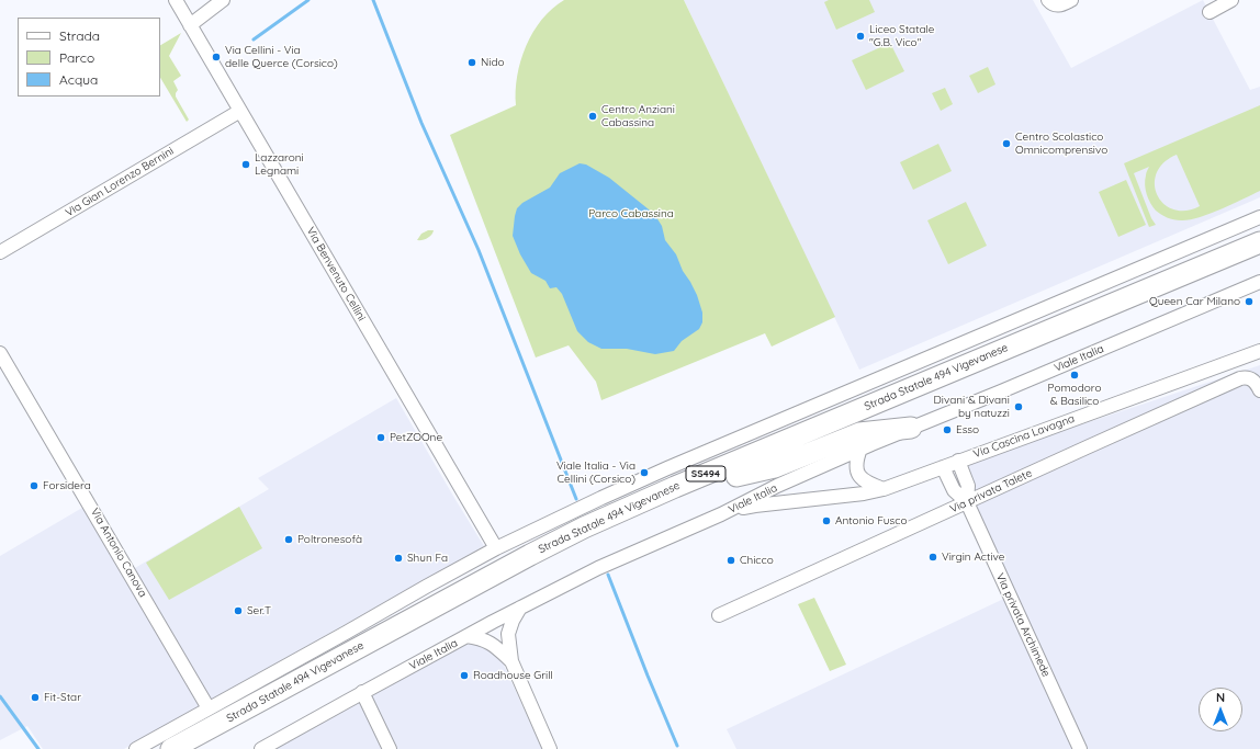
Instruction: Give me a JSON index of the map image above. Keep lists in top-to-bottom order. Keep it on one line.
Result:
{"streets":{"main road":["Strada Statale 494 Vigevanese","SS494"],"street":["Via Gian Lorenzo Bernini","Via Benvenuto Cellini","Viale Italia","Via Cascina Lavagna","Via privata Talete","Via Antonio Canova","Via privata Archimede"]},"crossings":[["Via Gian Lorenzo Bernini","Via Benvenuto Cellini"],["Viale Italia","Via Cascina Lavagna"],["Via privata Talete","Via privata Archimede"]],"parks":["Parco Cabassina"],"places":["Liceo Statale \"G.B. Vico\"","Via Cellini - Via delle Querce (Corsico)","Nido","Centro Anziani Cabassina","Centro Scolastico Omnicomprensivo","Lazzaroni Legnami","Queen Car Milano","Pomodoro & Basilico","Divani & Divani by natuzzi","Esso","PetZOOne","Viale Italia - Via Cellini (Corsico)","Forsidera","Antonio Fusco","Poltronesofà","Virgin Active","Shun Fa","Chicco","Ser.T","Roadhouse Grill","Fit-Star"],"legend":["Strada","Parco","Acqua"],"north":"top"}
